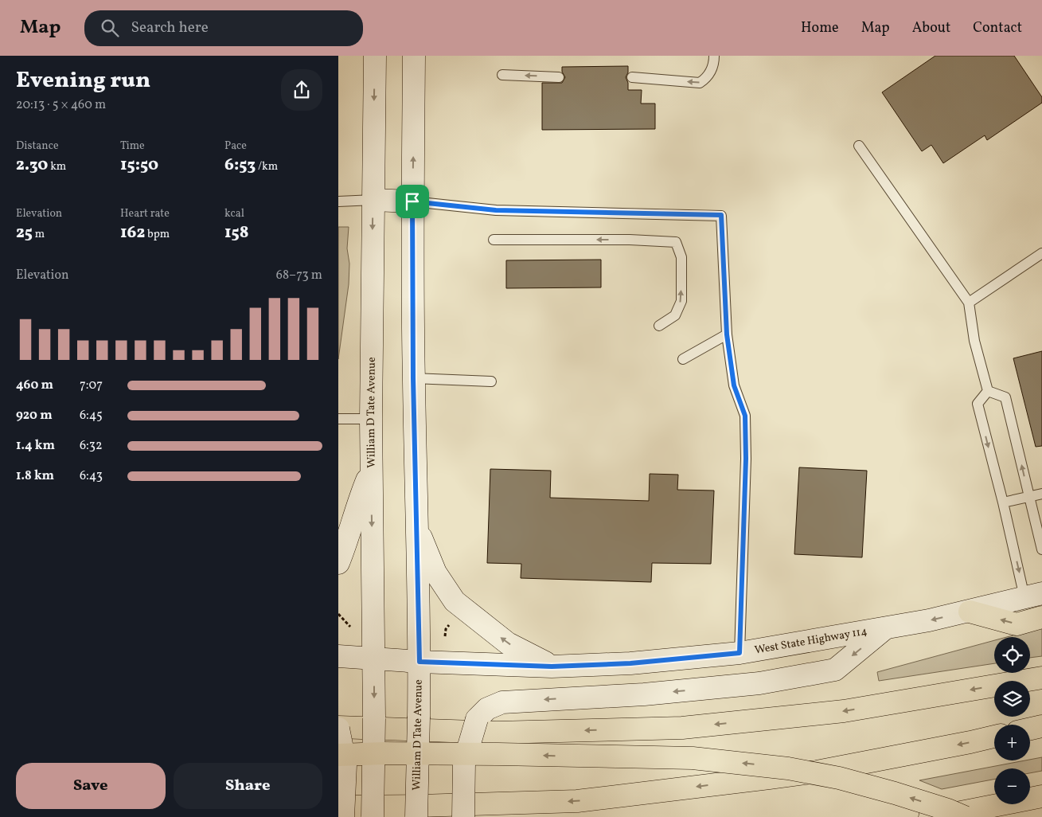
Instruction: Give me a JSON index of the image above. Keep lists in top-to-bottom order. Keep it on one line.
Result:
{"streets":{"main road":["William D Tate Avenue","West State Highway 114"]},"crossings":[["William D Tate Avenue","West State Highway 114"]],"page":{"header":"Map","search":"Search here","nav":["Home","Map","About","Contact"],"heading":["Evening run","20:13 · 5 × 460 m"],"stats":[["Distance","2.30 km"],["Time","15:50"],["Pace","6:53 /km"],["Elevation","25 m"],["Heart rate","162 bpm"],["kcal","158"]],"chart":["Elevation","68–73 m"],"list":[{"name":"460 m","note":"7:07"},{"name":"920 m","note":"6:45"},{"name":"1.4 km","note":"6:32"},{"name":"1.8 km","note":"6:43"}],"map_buttons":["+","−"],"buttons":["Save","Share"]}}
